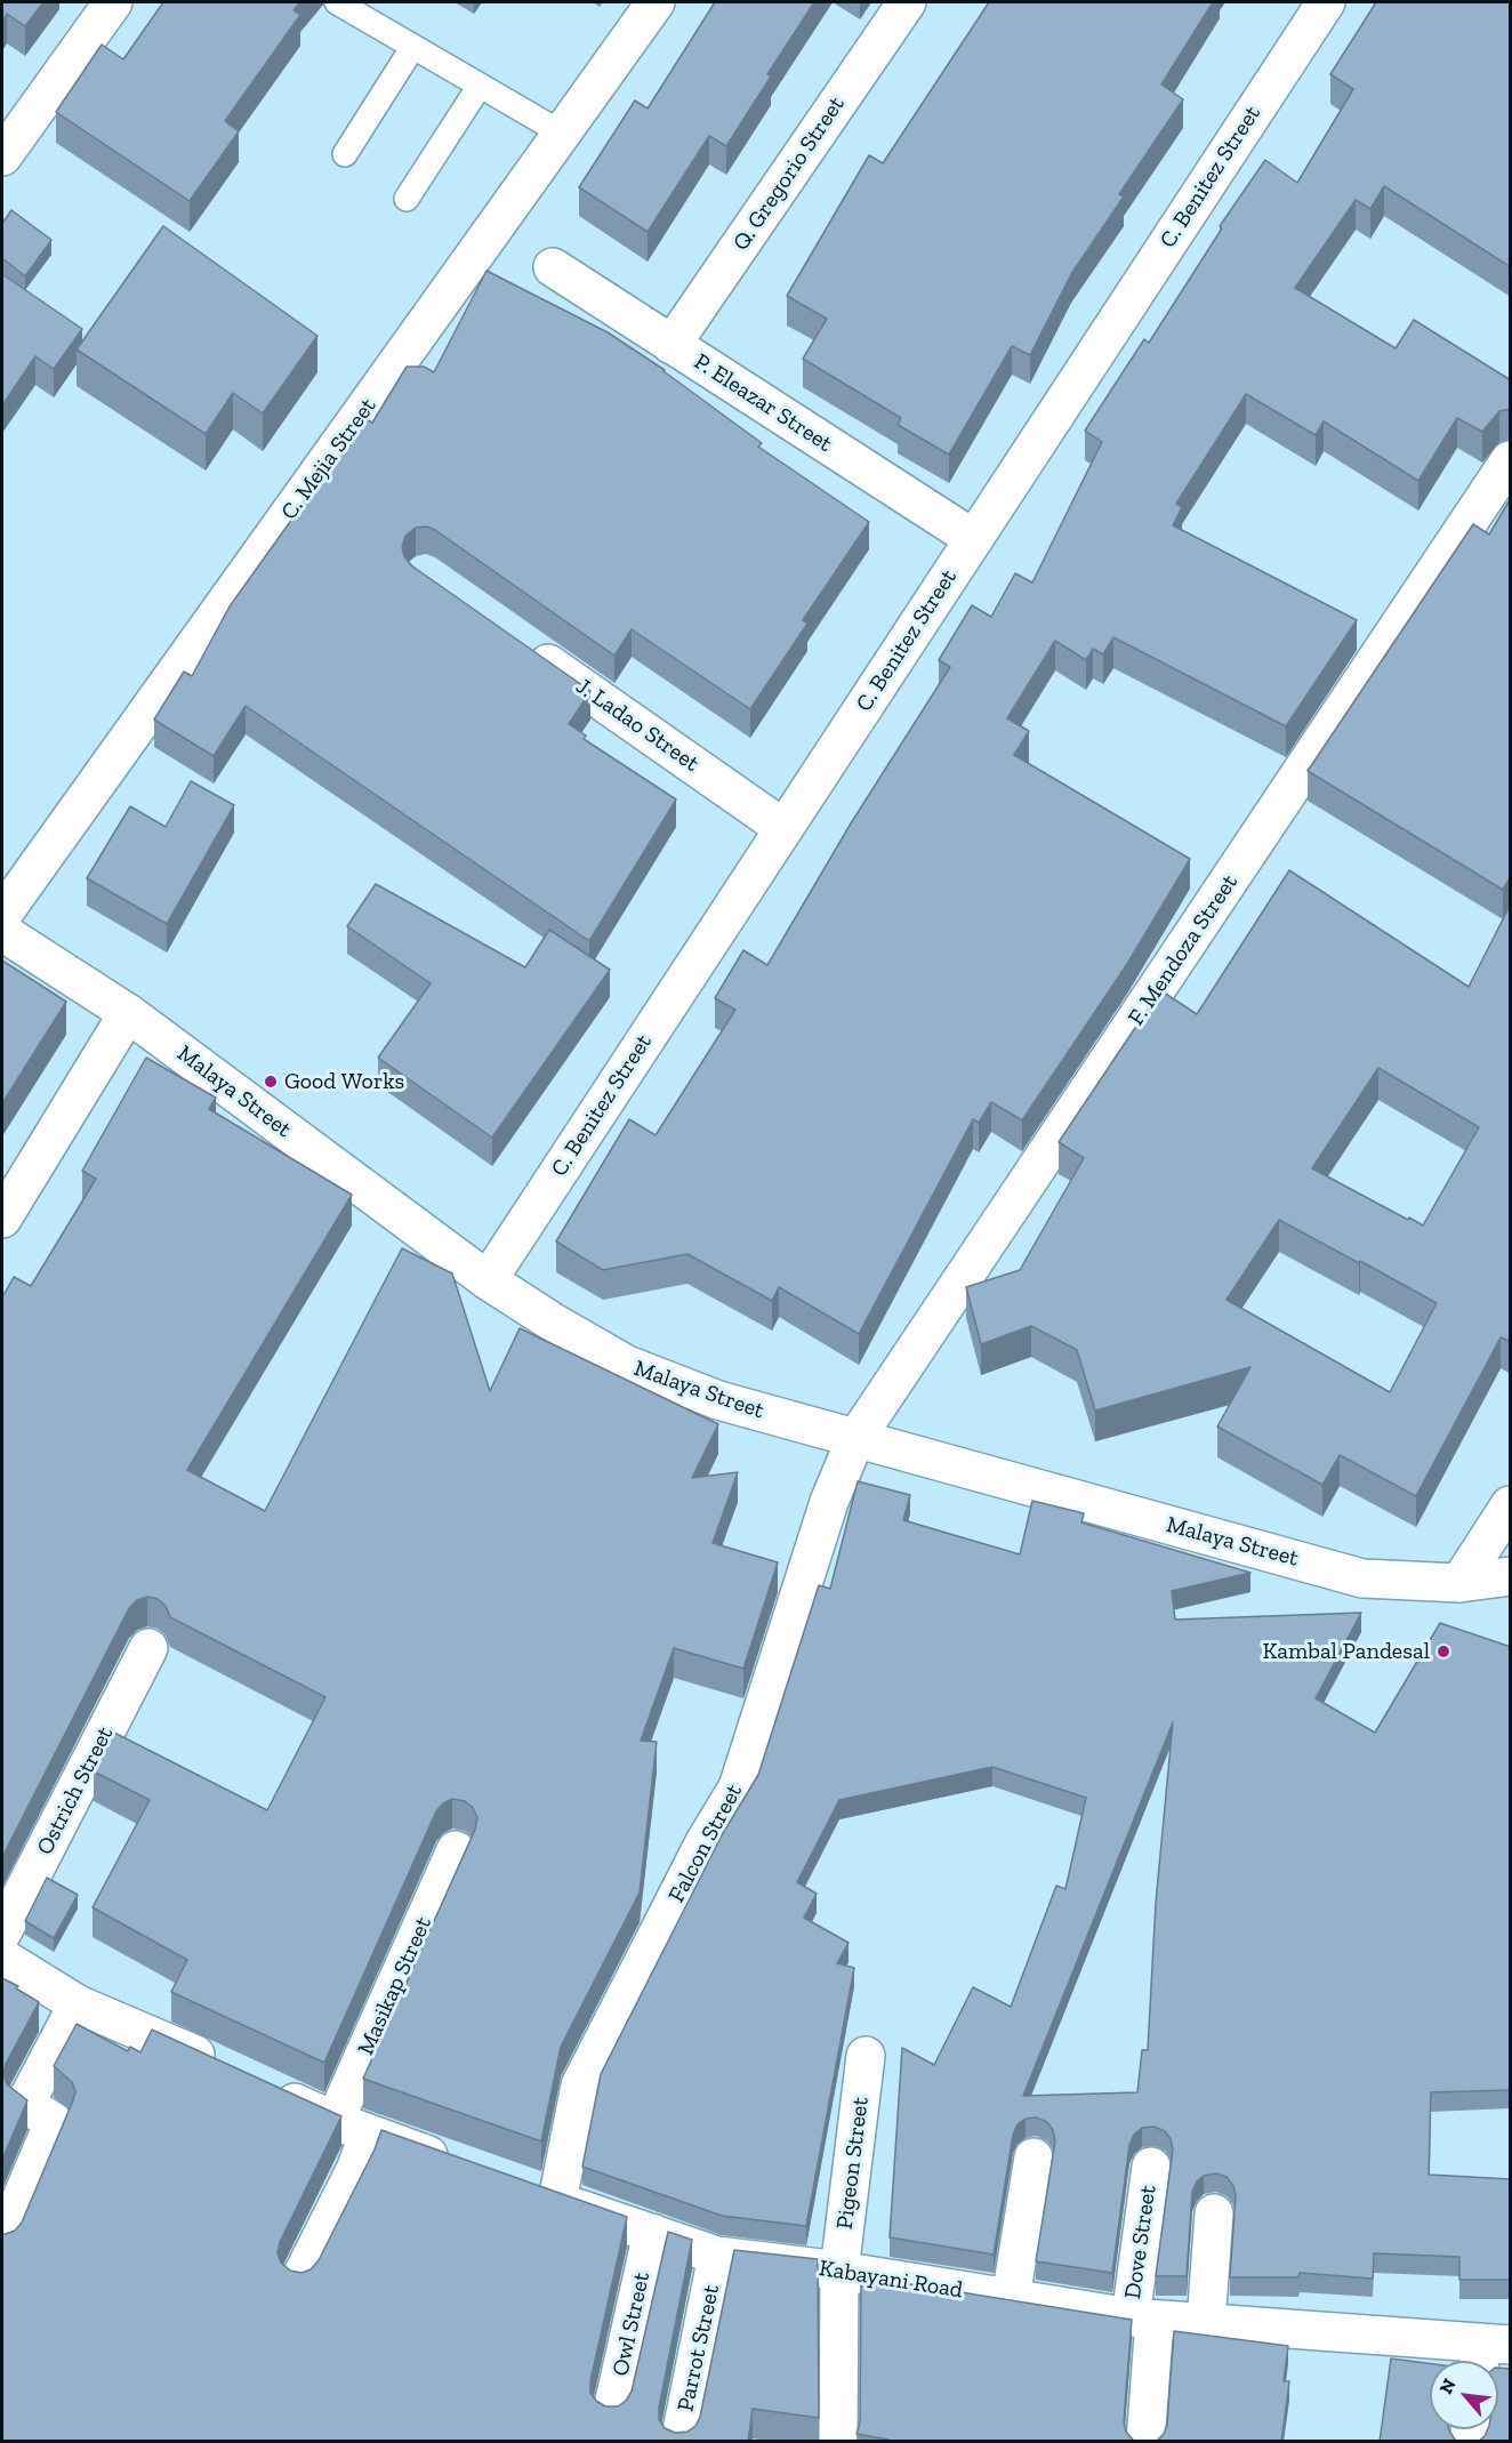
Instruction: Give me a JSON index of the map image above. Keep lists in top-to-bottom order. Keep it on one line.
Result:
{"streets":{"street":["Q. Gregorio Street","C. Benitez Street","P. Eleazar Street","C. Mejia Street","J. Ladao Street","F. Mendoza Street","Malaya Street","Ostrich Street","Falcon Street","Masikap Street","Pigeon Street","Dove Street","Kabayani Road","Owl Street","Parrot Street"]},"crossings":[["Q. Gregorio Street","P. Eleazar Street"],["C. Benitez Street","P. Eleazar Street"],["C. Benitez Street","J. Ladao Street"],["C. Benitez Street","Malaya Street"],["F. Mendoza Street","Malaya Street"],["F. Mendoza Street","Falcon Street"],["Malaya Street","Falcon Street"],["Falcon Street","Kabayani Road"],["Pigeon Street","Kabayani Road"],["Dove Street","Kabayani Road"],["Kabayani Road","Owl Street"],["Kabayani Road","Parrot Street"]],"places":["Good Works","Kambal Pandesal"],"north":"top left"}
